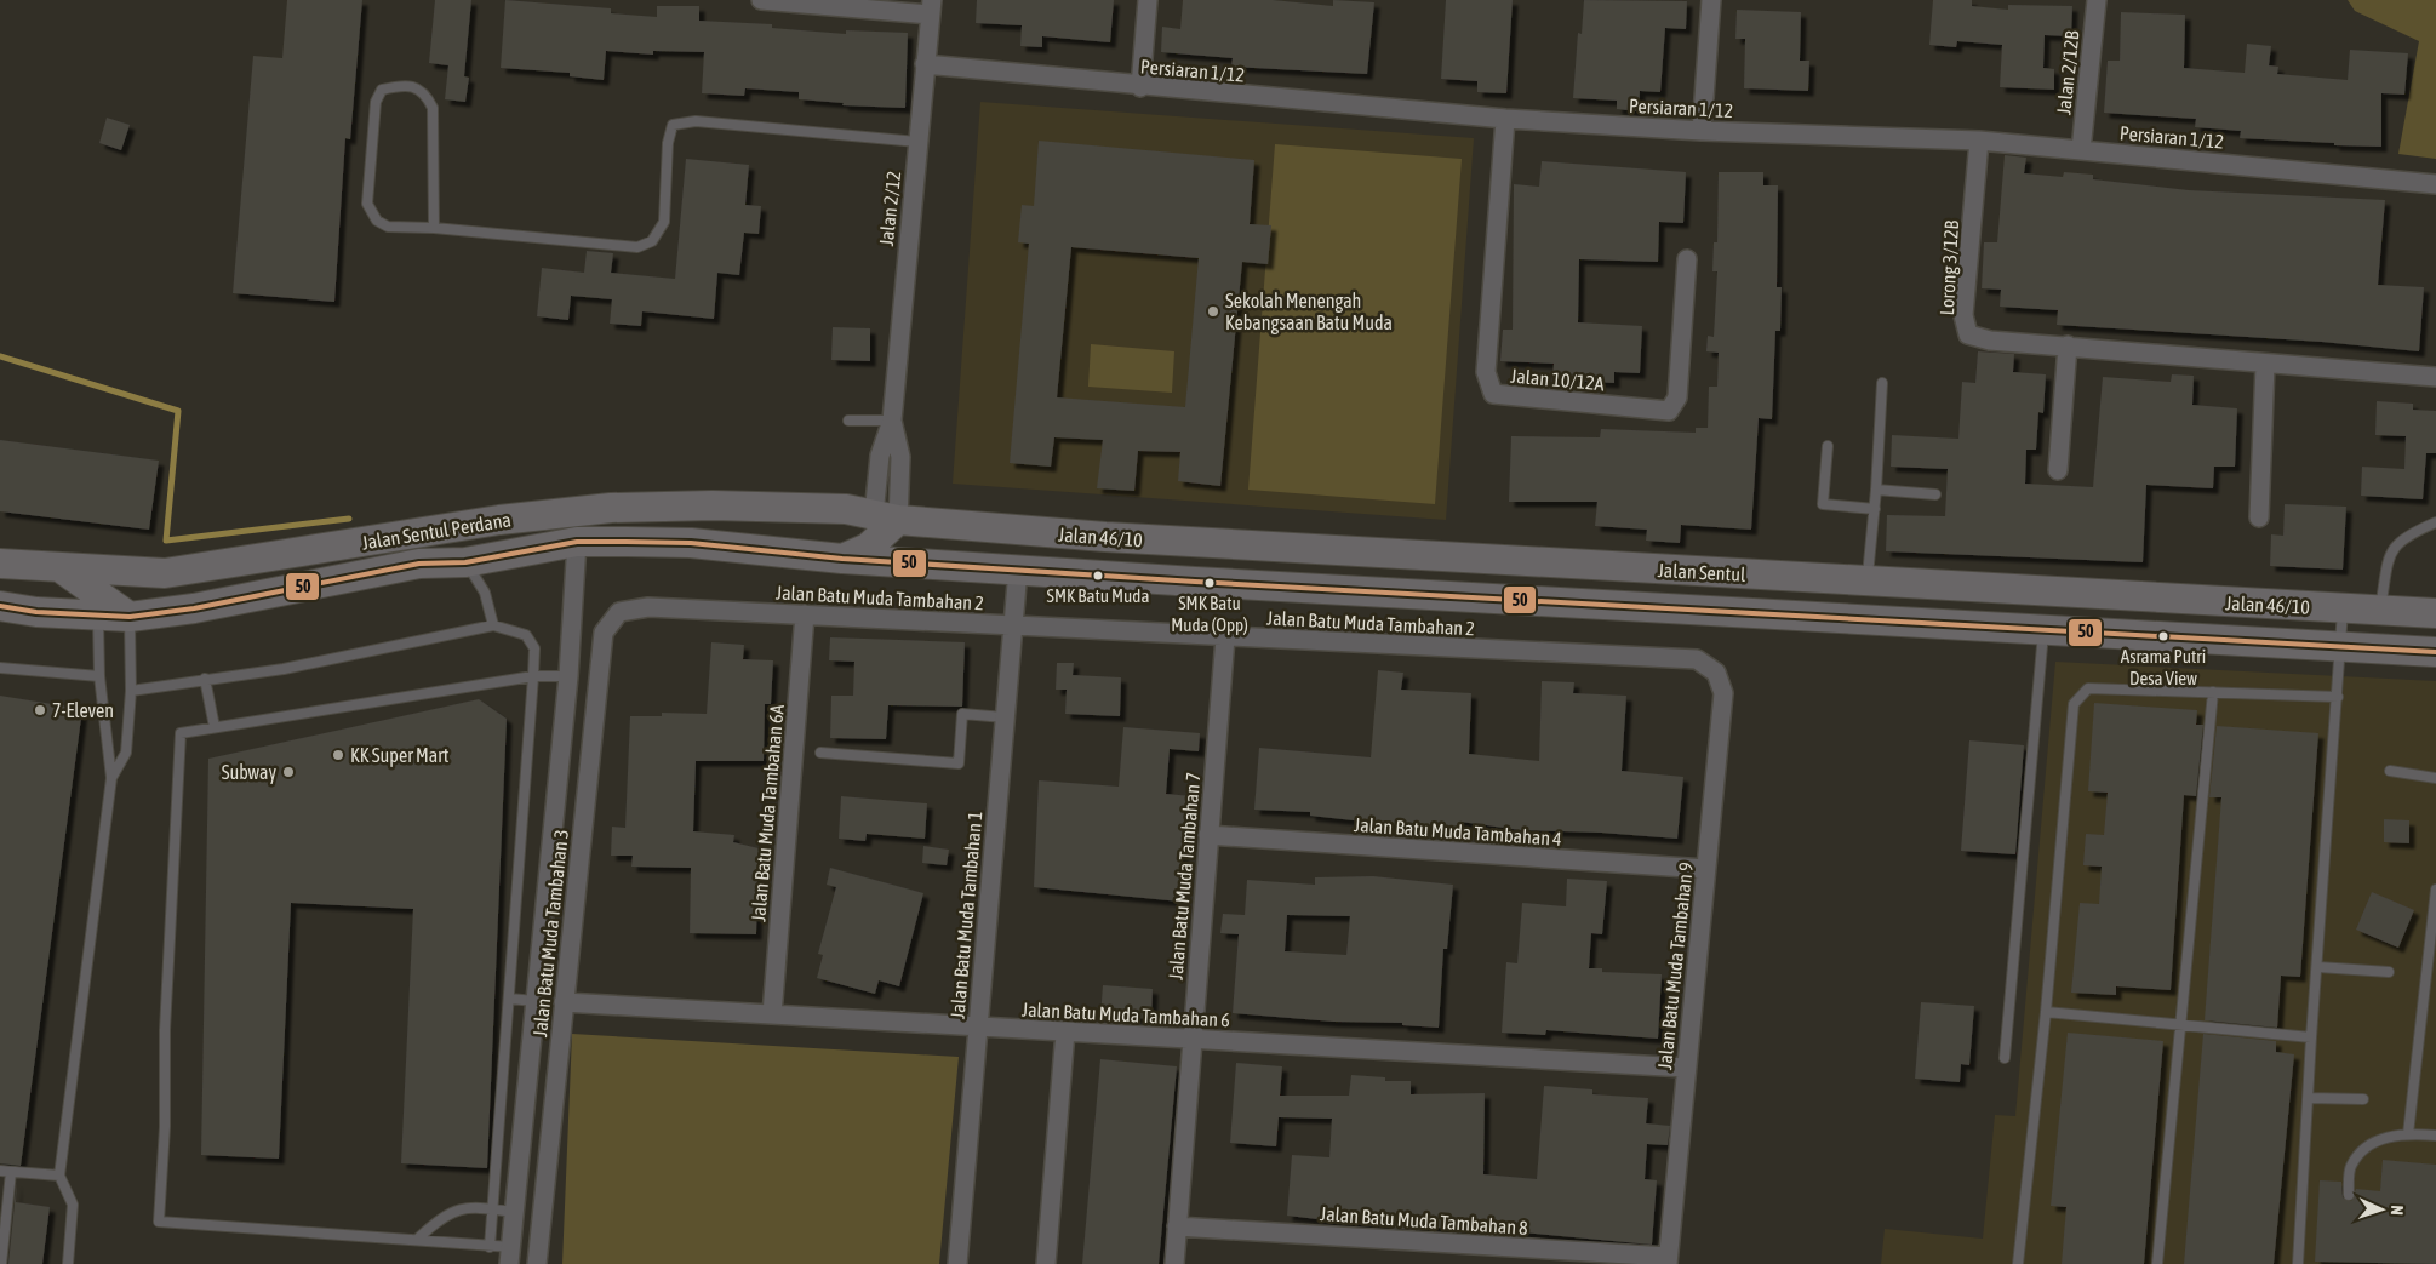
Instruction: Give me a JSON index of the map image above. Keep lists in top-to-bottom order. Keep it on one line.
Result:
{"streets":{"main road":["Jalan Sentul Perdana","Jalan 46/10","Jalan Sentul"],"street":["Persiaran 1/12","Jalan 2/12B","Jalan 2/12","Lorong 3/12B","Jalan 10/12A","Jalan Batu Muda Tambahan 2","Jalan Batu Muda Tambahan 6A","Jalan Batu Muda Tambahan 4","Jalan Batu Muda Tambahan 7","Jalan Batu Muda Tambahan 1","Jalan Batu Muda Tambahan 3","Jalan Batu Muda Tambahan 9","Jalan Batu Muda Tambahan 6","Jalan Batu Muda Tambahan 8"]},"crossings":[["Persiaran 1/12","Jalan 2/12B"],["Persiaran 1/12","Jalan 2/12"],["Persiaran 1/12","Lorong 3/12B"],["Persiaran 1/12","Jalan 10/12A"],["Jalan 2/12","Jalan Sentul Perdana"],["Jalan 2/12","Jalan 46/10"],["Jalan Sentul Perdana","Jalan 46/10"],["Jalan 46/10","Jalan Sentul"],["Jalan 46/10","Jalan Batu Muda Tambahan 1"],["Jalan Batu Muda Tambahan 2","Jalan Batu Muda Tambahan 6A"],["Jalan Batu Muda Tambahan 2","Jalan Batu Muda Tambahan 7"],["Jalan Batu Muda Tambahan 2","Jalan Batu Muda Tambahan 1"],["Jalan Batu Muda Tambahan 2","Jalan Batu Muda Tambahan 3"],["Jalan Batu Muda Tambahan 2","Jalan Batu Muda Tambahan 9"],["Jalan Batu Muda Tambahan 6A","Jalan Batu Muda Tambahan 6"],["Jalan Batu Muda Tambahan 4","Jalan Batu Muda Tambahan 7"],["Jalan Batu Muda Tambahan 4","Jalan Batu Muda Tambahan 9"],["Jalan Batu Muda Tambahan 7","Jalan Batu Muda Tambahan 6"],["Jalan Batu Muda Tambahan 7","Jalan Batu Muda Tambahan 8"],["Jalan Batu Muda Tambahan 1","Jalan Batu Muda Tambahan 6"],["Jalan Batu Muda Tambahan 3","Jalan Batu Muda Tambahan 6"],["Jalan Batu Muda Tambahan 9","Jalan Batu Muda Tambahan 6"],["Jalan Batu Muda Tambahan 9","Jalan Batu Muda Tambahan 8"]],"places":["Sekolah Menengah Kebangsaan Batu Muda","SMK Batu Muda","SMK Batu Muda (Opp)","Asrama Putri Desa View","7-Eleven","KK Super Mart","Subway"],"lines":["transit line 50"],"north":"right"}
